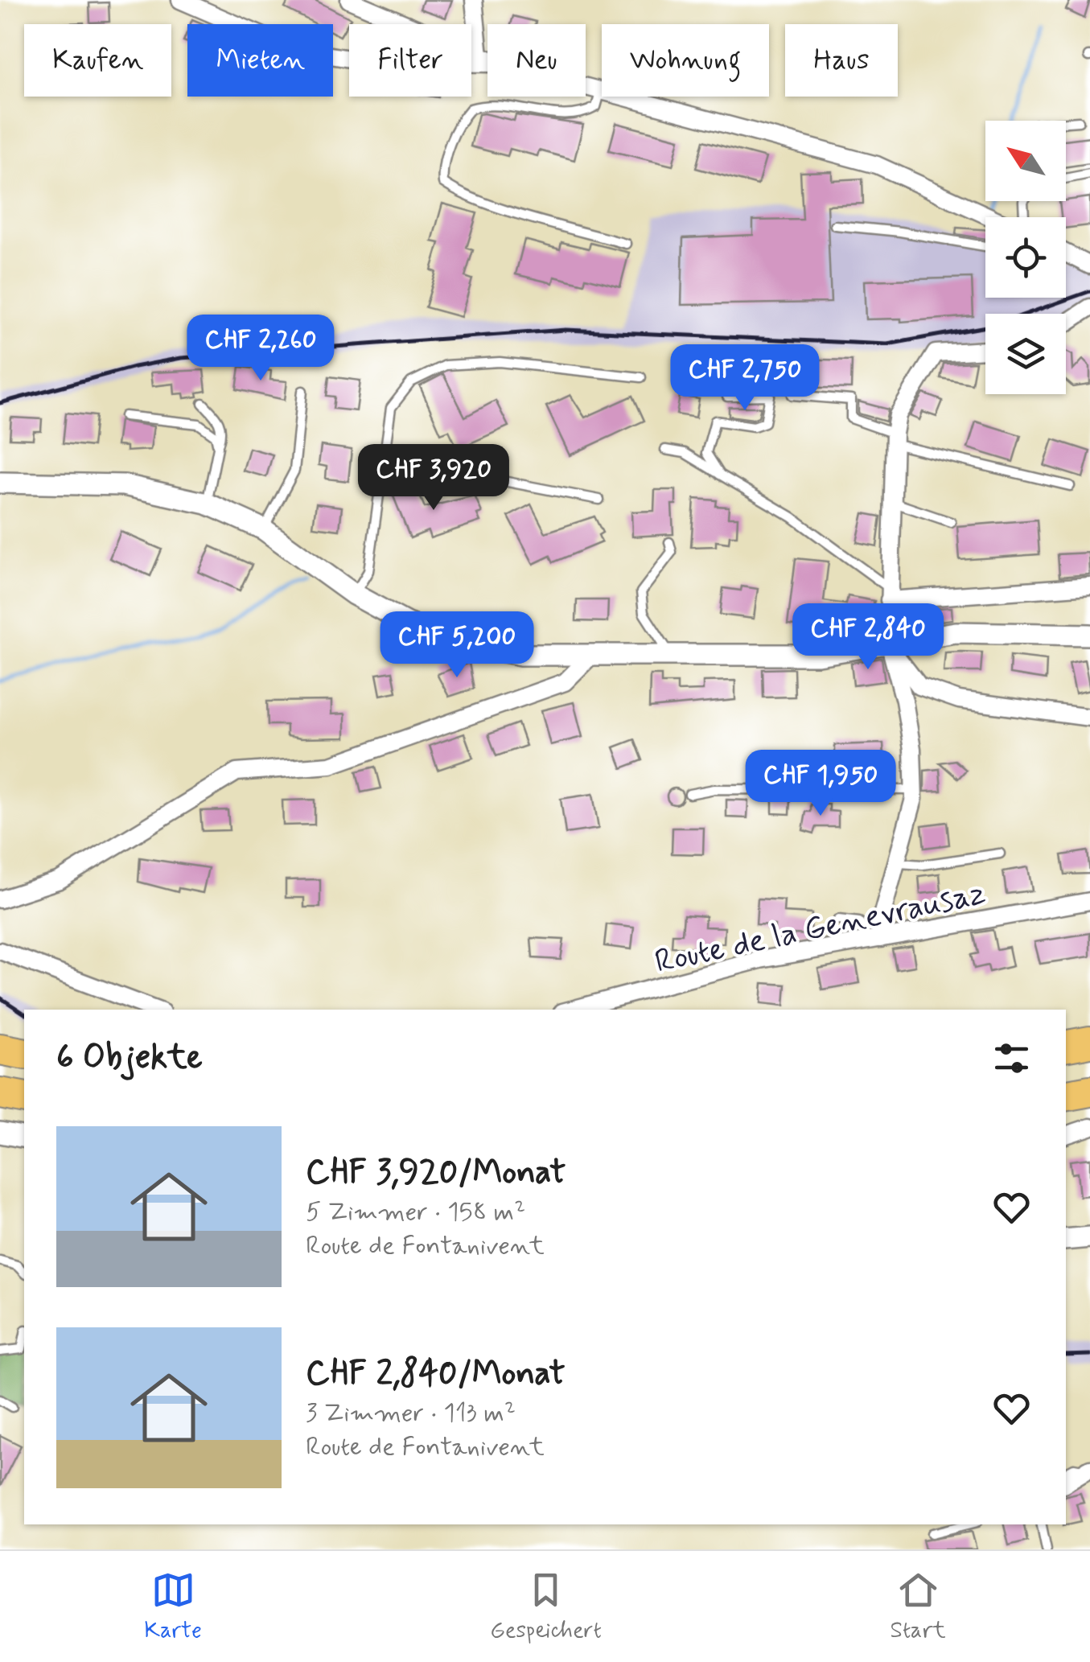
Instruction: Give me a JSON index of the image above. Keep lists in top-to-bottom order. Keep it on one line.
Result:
{"streets":{"street":["Route de la Genevrausaz"]},"north":"top left","page":{"chip":["Kaufen","Mieten","Filter","Neu","Wohnung","Haus"],"price":["CHF 2,260","CHF 2,750","CHF 3,920","CHF 2,840","CHF 5,200","CHF 1,950"],"heading":"6 Objekte","list":[{"name":"CHF 3,920/Monat","note":"5 Zimmer · 158 m² · Route de Fontanivent"},{"name":"CHF 2,840/Monat","note":"3 Zimmer · 113 m² · Route de Fontanivent"}],"tabs":["Karte","Gespeichert","Start"]}}
